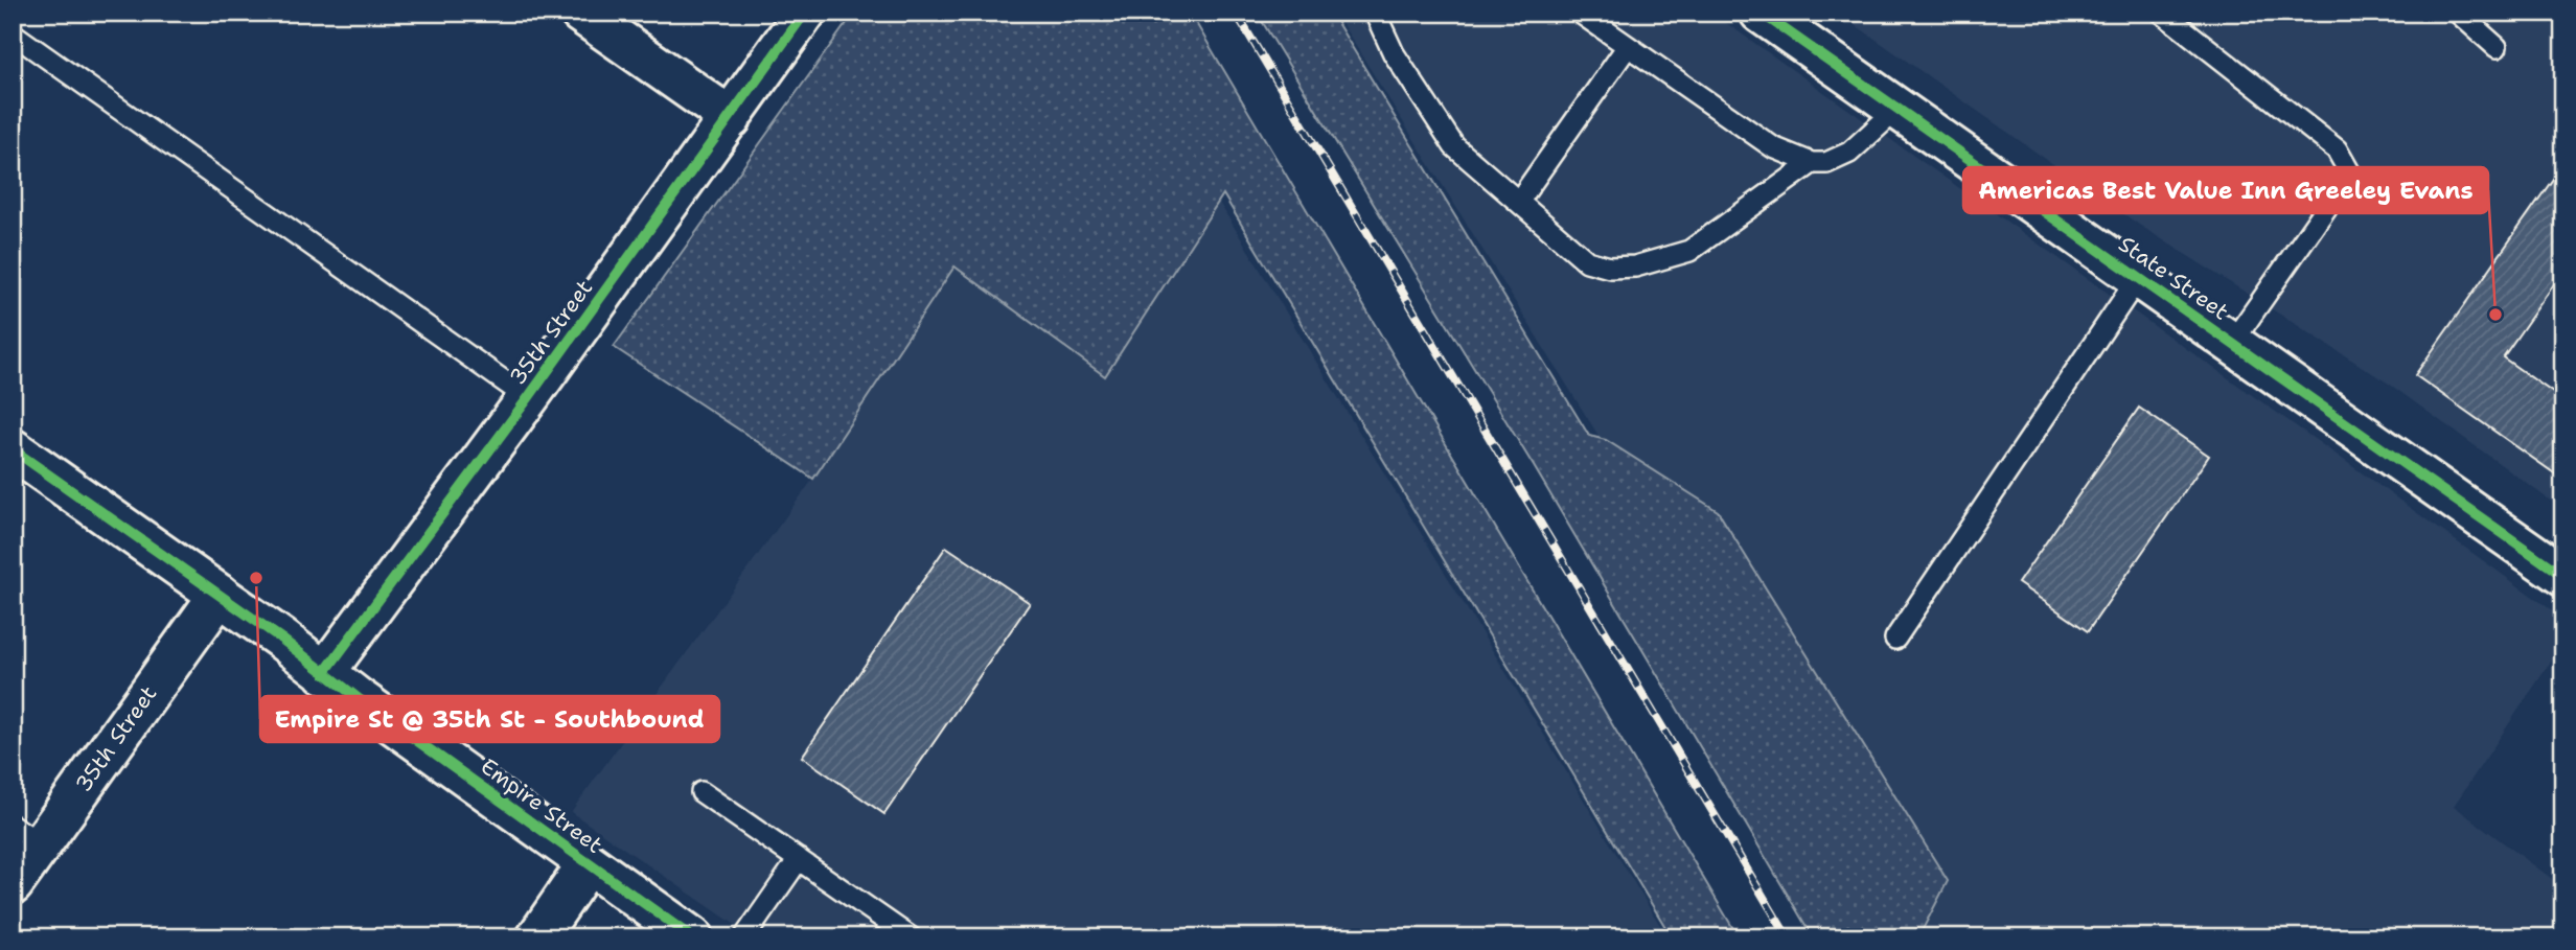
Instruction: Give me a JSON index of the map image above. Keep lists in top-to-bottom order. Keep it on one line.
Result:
{"streets":{"street":["State Street","35th Street","Empire Street"]},"crossings":[["35th Street","Empire Street"]],"places":["Americas Best Value Inn Greeley Evans","Empire St @ 35th St - Southbound"]}
